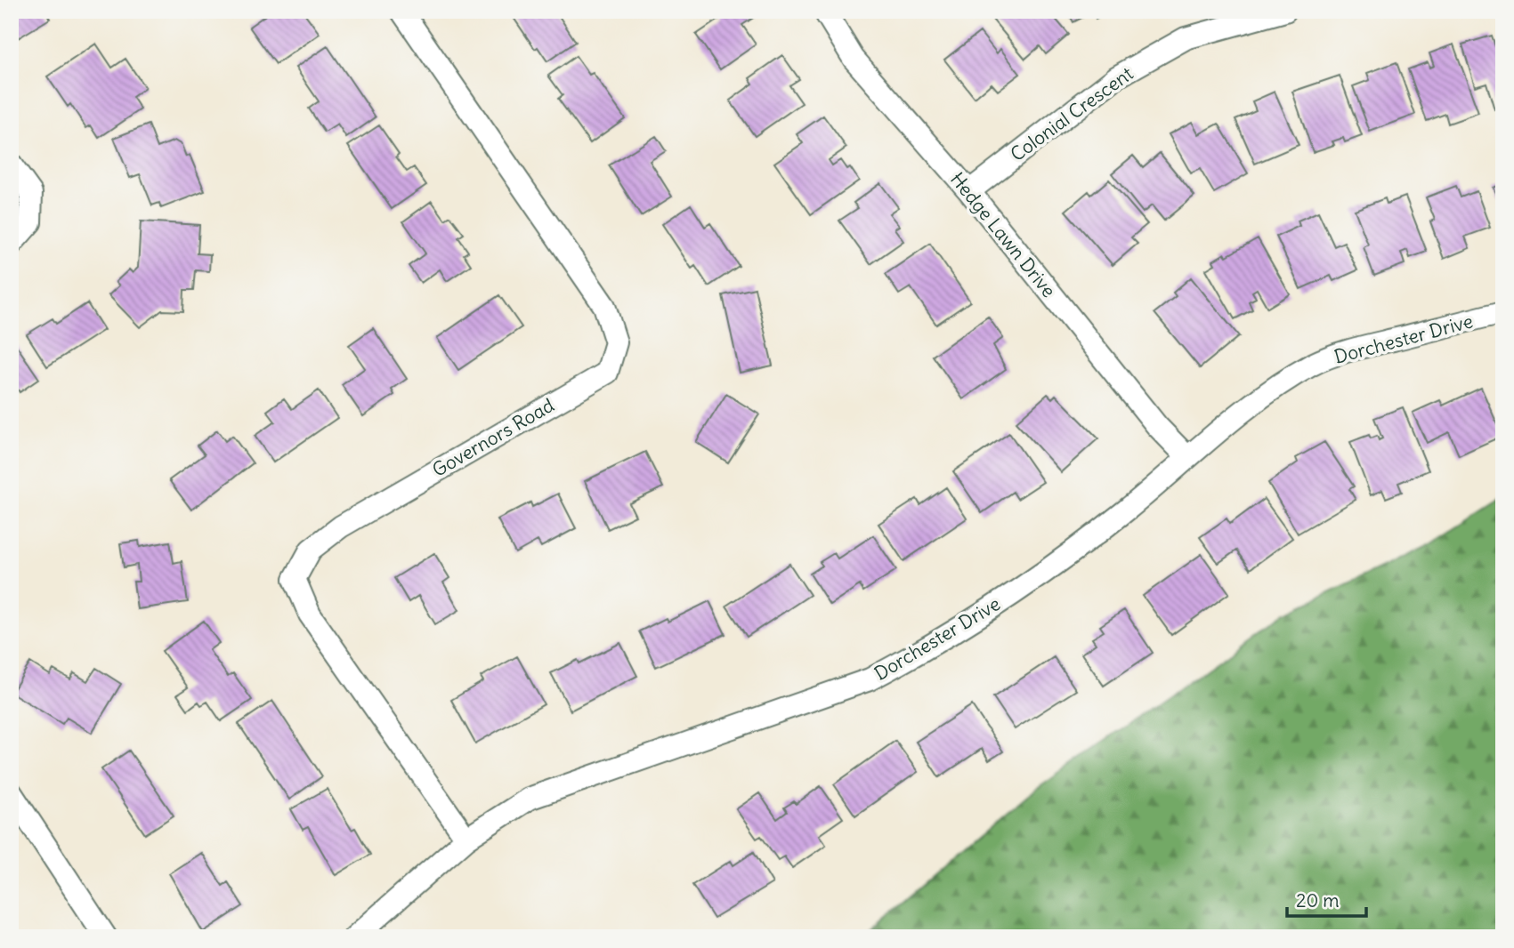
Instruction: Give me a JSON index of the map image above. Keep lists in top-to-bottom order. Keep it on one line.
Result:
{"streets":{"street":["Colonial Crescent","Hedge Lawn Drive","Dorchester Drive","Governors Road"]},"crossings":[["Colonial Crescent","Hedge Lawn Drive"],["Hedge Lawn Drive","Dorchester Drive"],["Dorchester Drive","Governors Road"]],"scale_bar":"20 m"}
